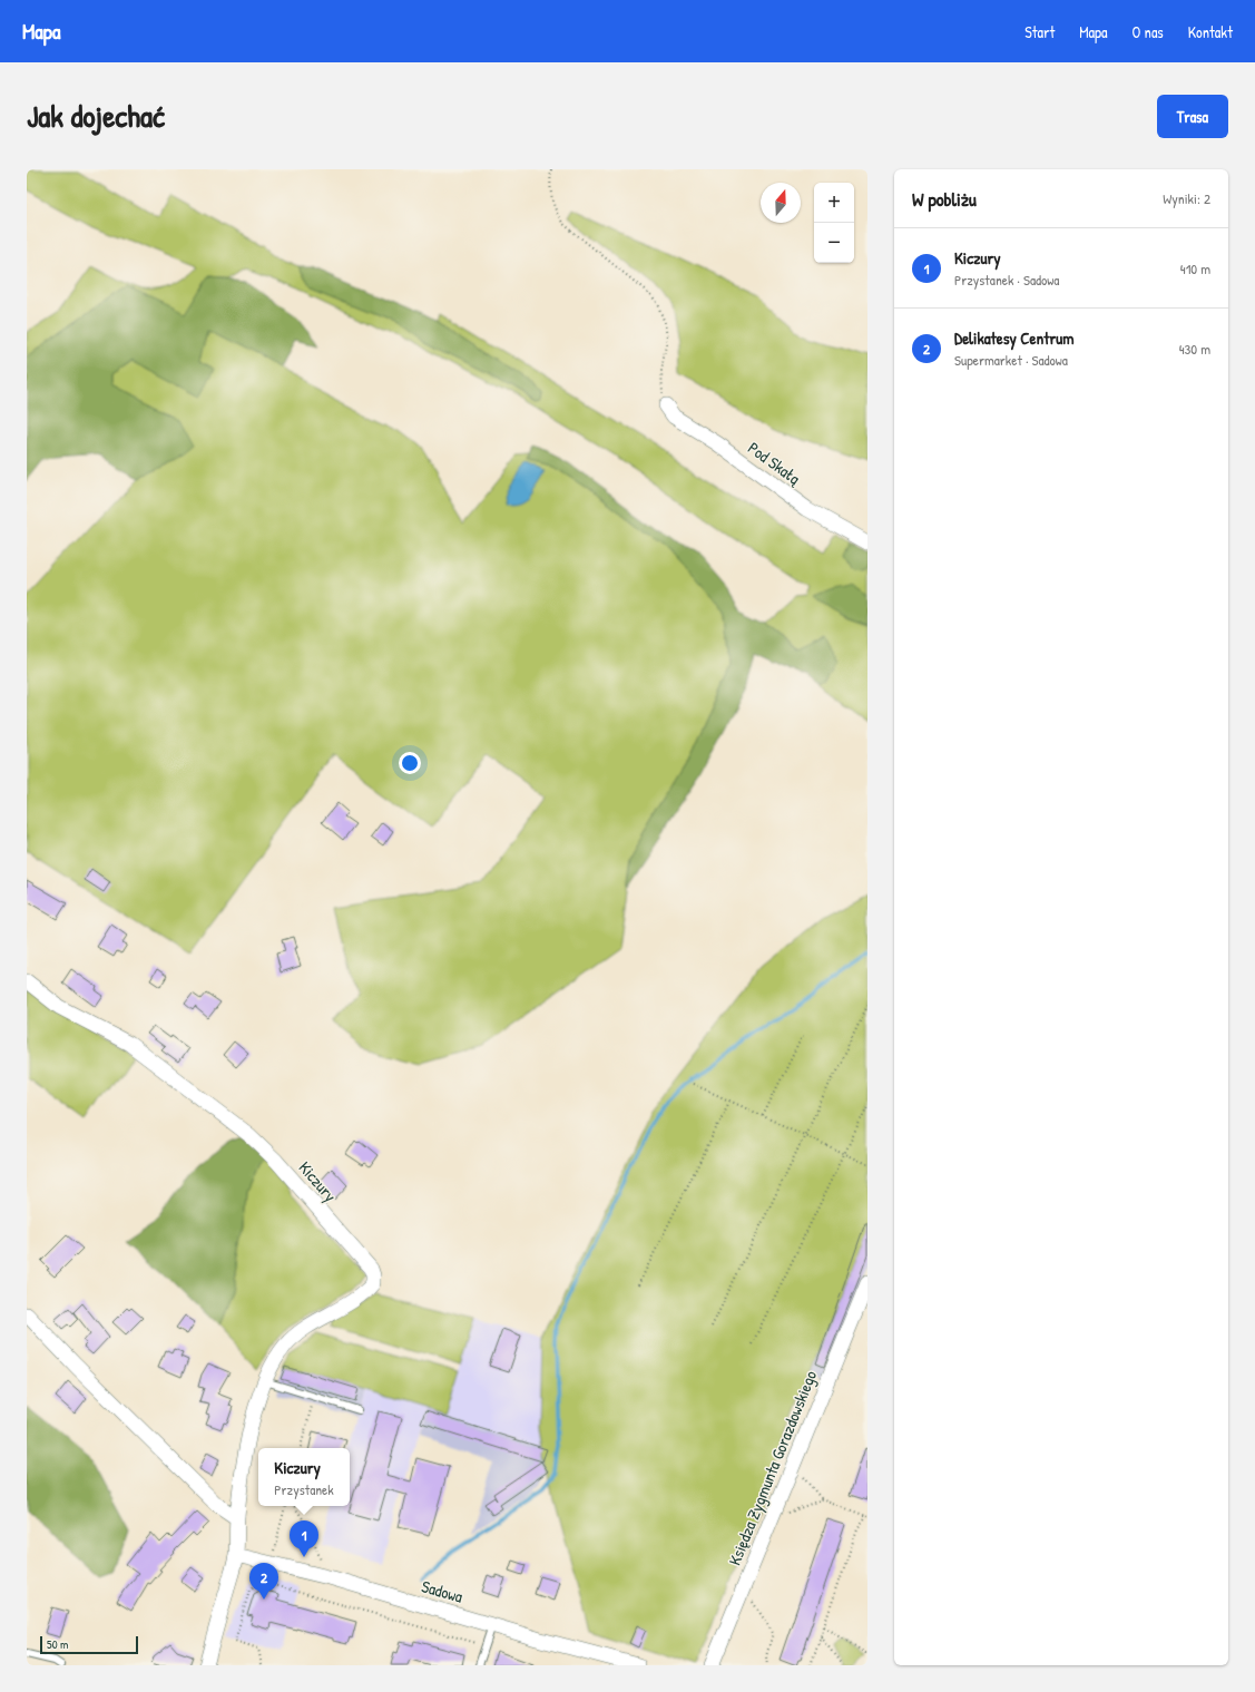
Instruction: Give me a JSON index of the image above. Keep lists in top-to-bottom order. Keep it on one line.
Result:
{"streets":{"street":["Pod Skałą","Kiczury","Księdza Zygmunta Gorazdowskiego","Sadowa"]},"crossings":[["Kiczury","Sadowa"]],"scale_bar":"50 m","north":"top","page":{"header":"Mapa","nav":["Start","Mapa","O nas","Kontakt"],"title":"Jak dojechać","buttons":"Trasa","heading":["W pobliżu","Wyniki: 2"],"map_buttons":["+","−"],"list":[{"mark":"1","name":"Kiczury","note":"Przystanek · Sadowa","value":"410 m"},{"mark":"2","name":"Delikatesy Centrum","note":"Supermarket · Sadowa","value":"430 m"}],"popup":["Kiczury","Przystanek"],"pins":["1","2"],"scale":"50 m"}}
